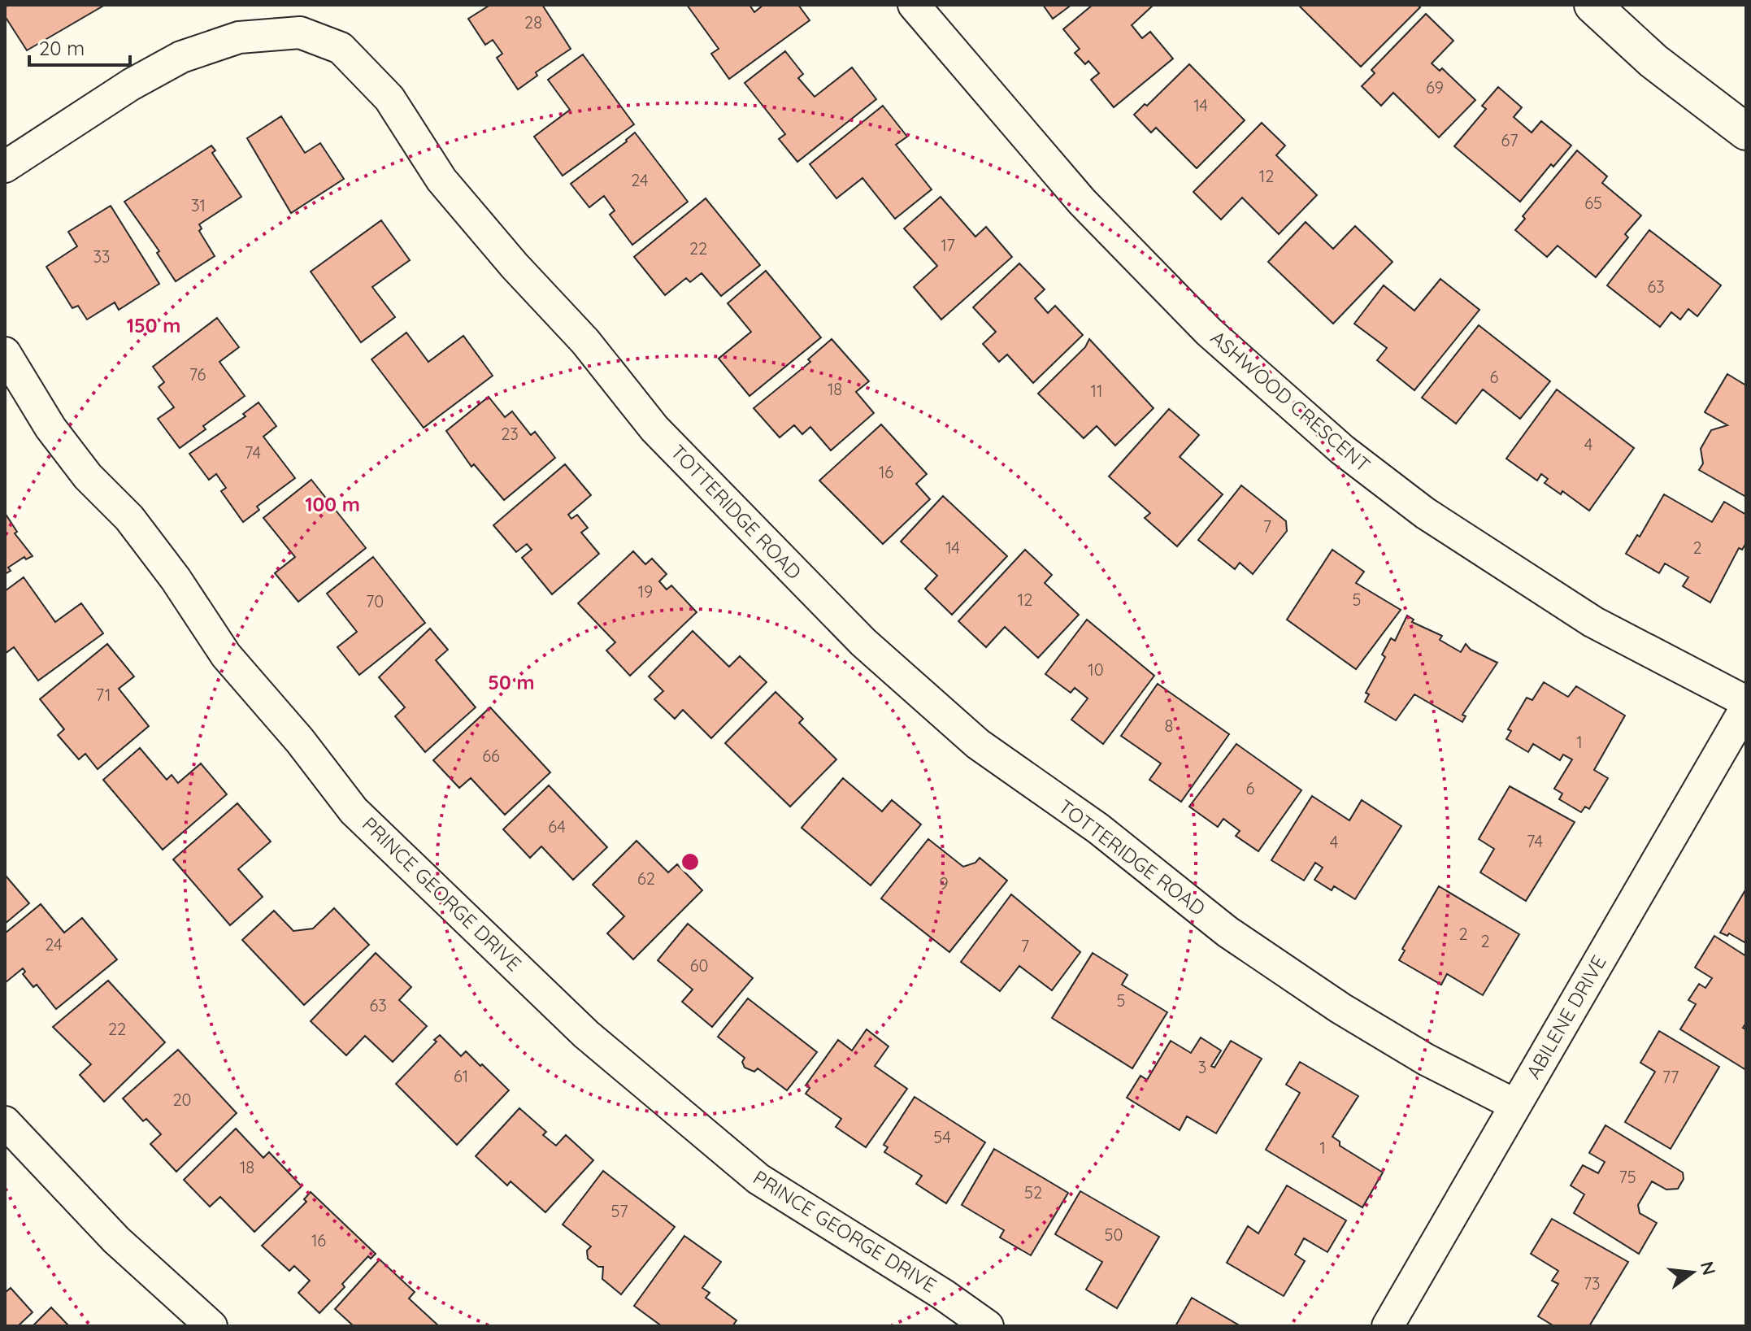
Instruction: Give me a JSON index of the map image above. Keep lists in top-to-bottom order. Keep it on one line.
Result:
{"streets":{"street":["ASHWOOD CRESCENT","TOTTERIDGE ROAD","PRINCE GEORGE DRIVE","ABILENE DRIVE"]},"crossings":[["TOTTERIDGE ROAD","ABILENE DRIVE"]],"house_numbers":["28","69","14","67","12","24","65","31","17","22","33","63","76","6","18","11","23","4","74","16","7","14","2","19","12","5","70","10","71","8","1","66","6","64","74","4","62","9","2","2","24","7","60","5","63","22","3","61","77","20","54","1","18","75","52","57","50","16","73"],"scale_bar":"20 m","north":"right","rings":["150 m","100 m","50 m"]}
